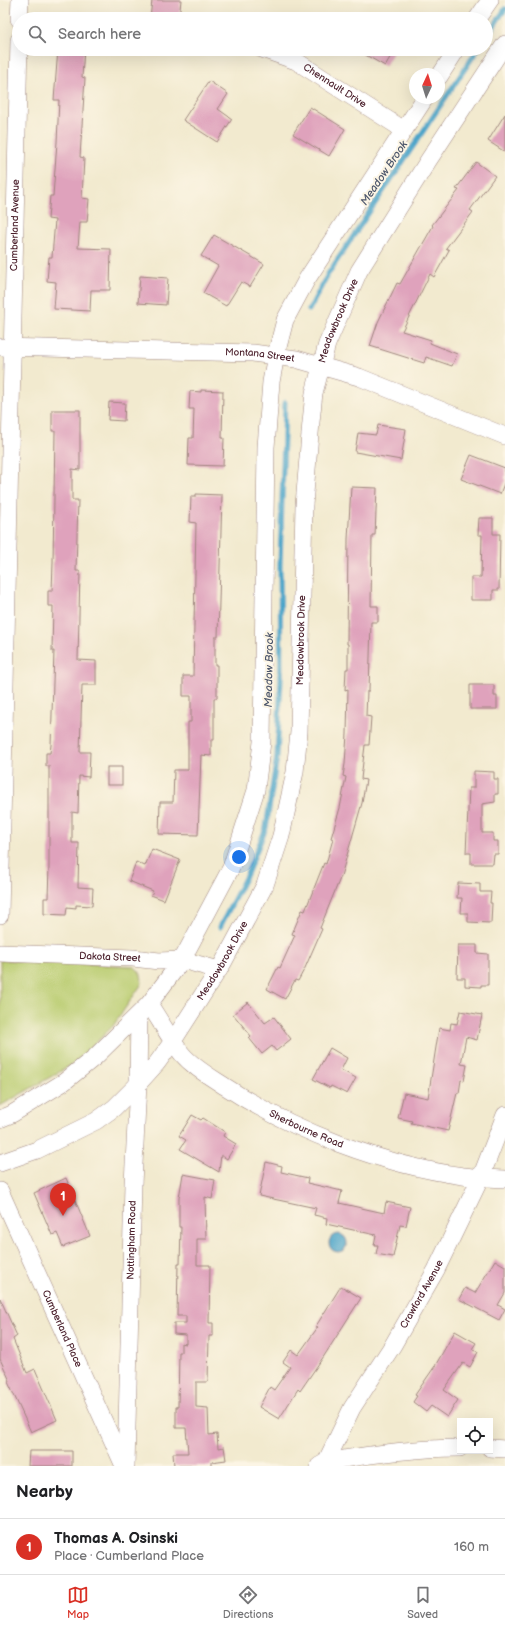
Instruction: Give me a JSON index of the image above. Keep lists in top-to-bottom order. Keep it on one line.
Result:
{"streets":{"street":["Chennault Drive","Cumberland Avenue","Meadowbrook Drive","Montana Street","Dakota Street","Sherbourne Road","Nottingham Road","Crawford Avenue","Cumberland Place"]},"crossings":[["Cumberland Avenue","Montana Street"],["Meadowbrook Drive","Montana Street"],["Meadowbrook Drive","Dakota Street"],["Meadowbrook Drive","Sherbourne Road"],["Meadowbrook Drive","Nottingham Road"],["Sherbourne Road","Nottingham Road"],["Sherbourne Road","Crawford Avenue"],["Nottingham Road","Cumberland Place"]],"water":["Meadow Brook"],"north":"top","page":{"search":"Search here","pins":"1","heading":"Nearby","list":[{"mark":"1","name":"Thomas A. Osinski","note":"Place · Cumberland Place","value":"160 m"}],"nav":["Map","Directions","Saved"]}}
